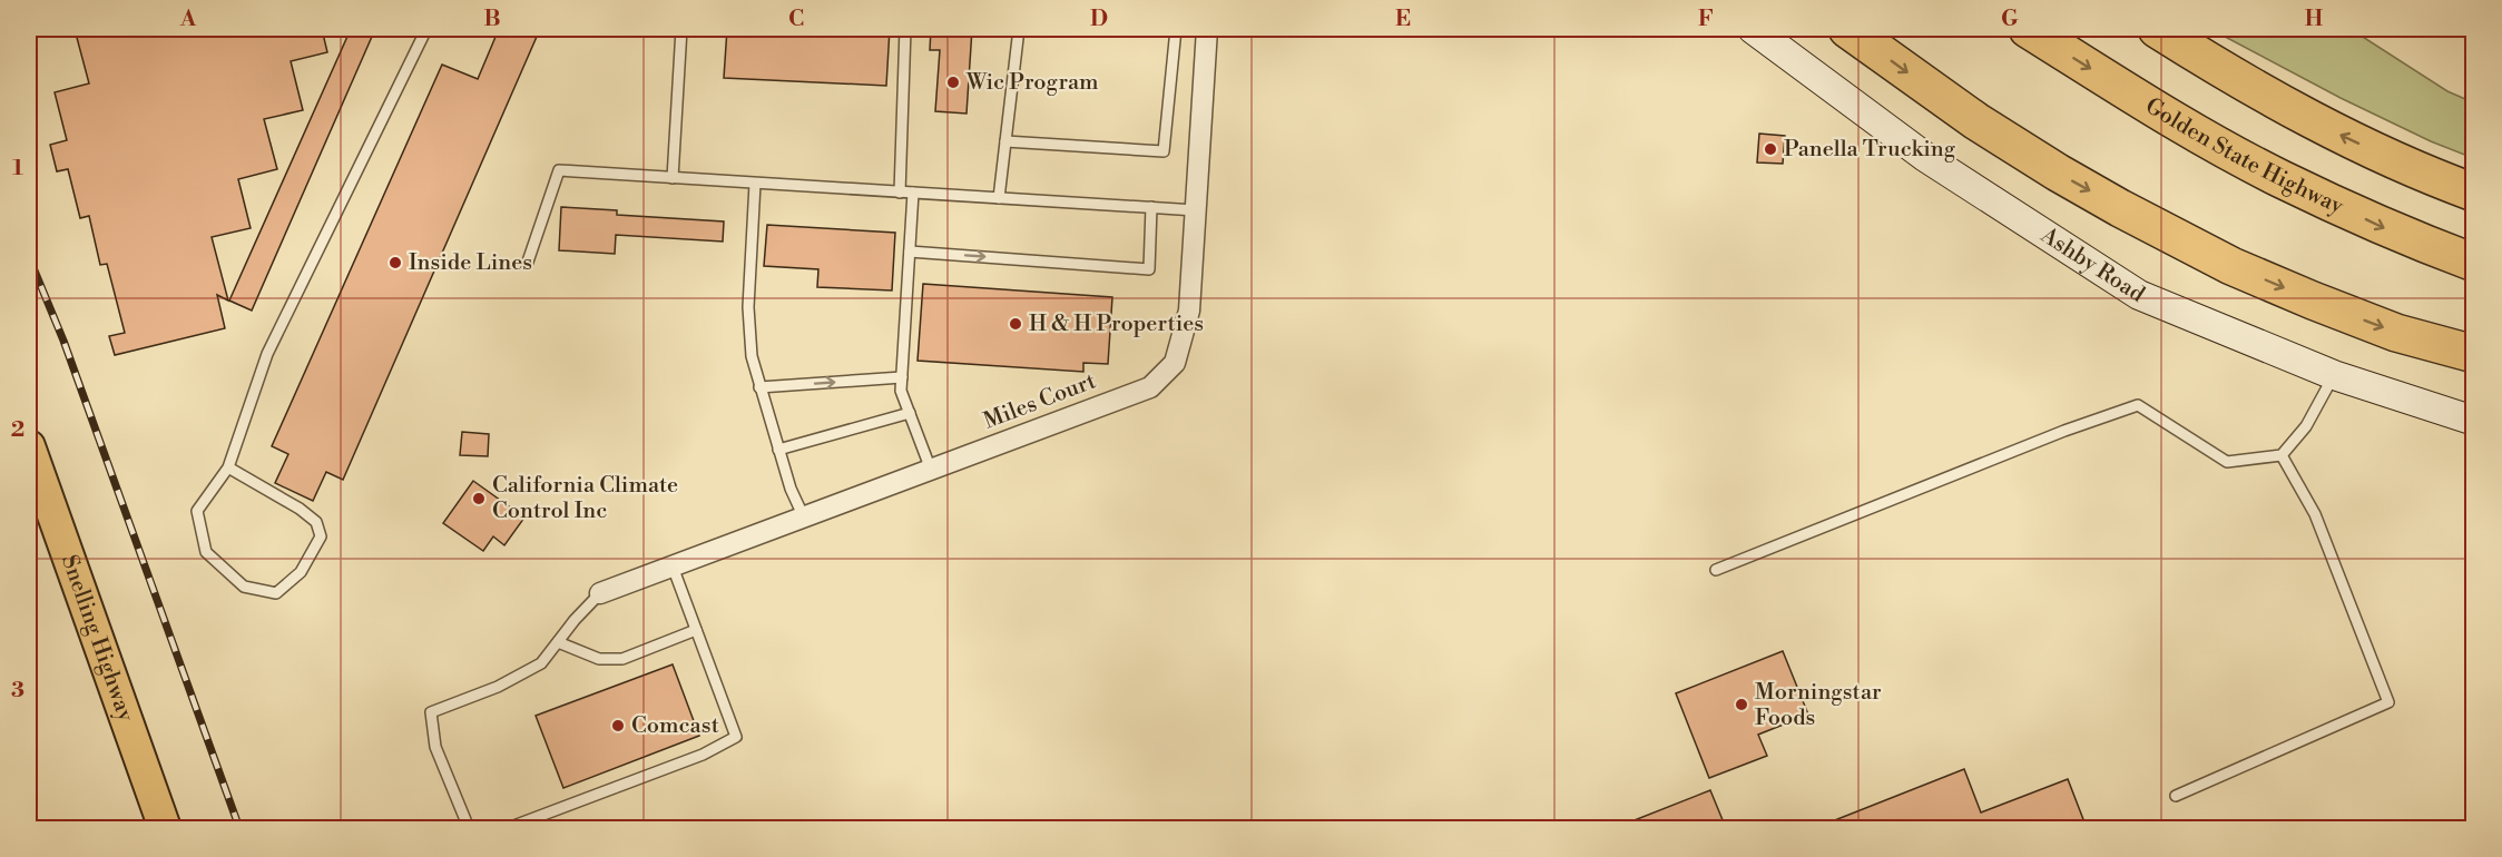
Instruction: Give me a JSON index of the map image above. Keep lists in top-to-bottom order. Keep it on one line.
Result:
{"streets":{"highway":["Golden State Highway"],"main road":["Ashby Road","Snelling Highway"],"street":["Miles Court"]},"places":["Wic Program","Panella Trucking","Inside Lines","H & H Properties","California Climate Control Inc","Morningstar Foods","Comcast"],"grid":{"columns":["A","B","C","D","E","F","G","H"],"rows":["1","2","3"]}}
